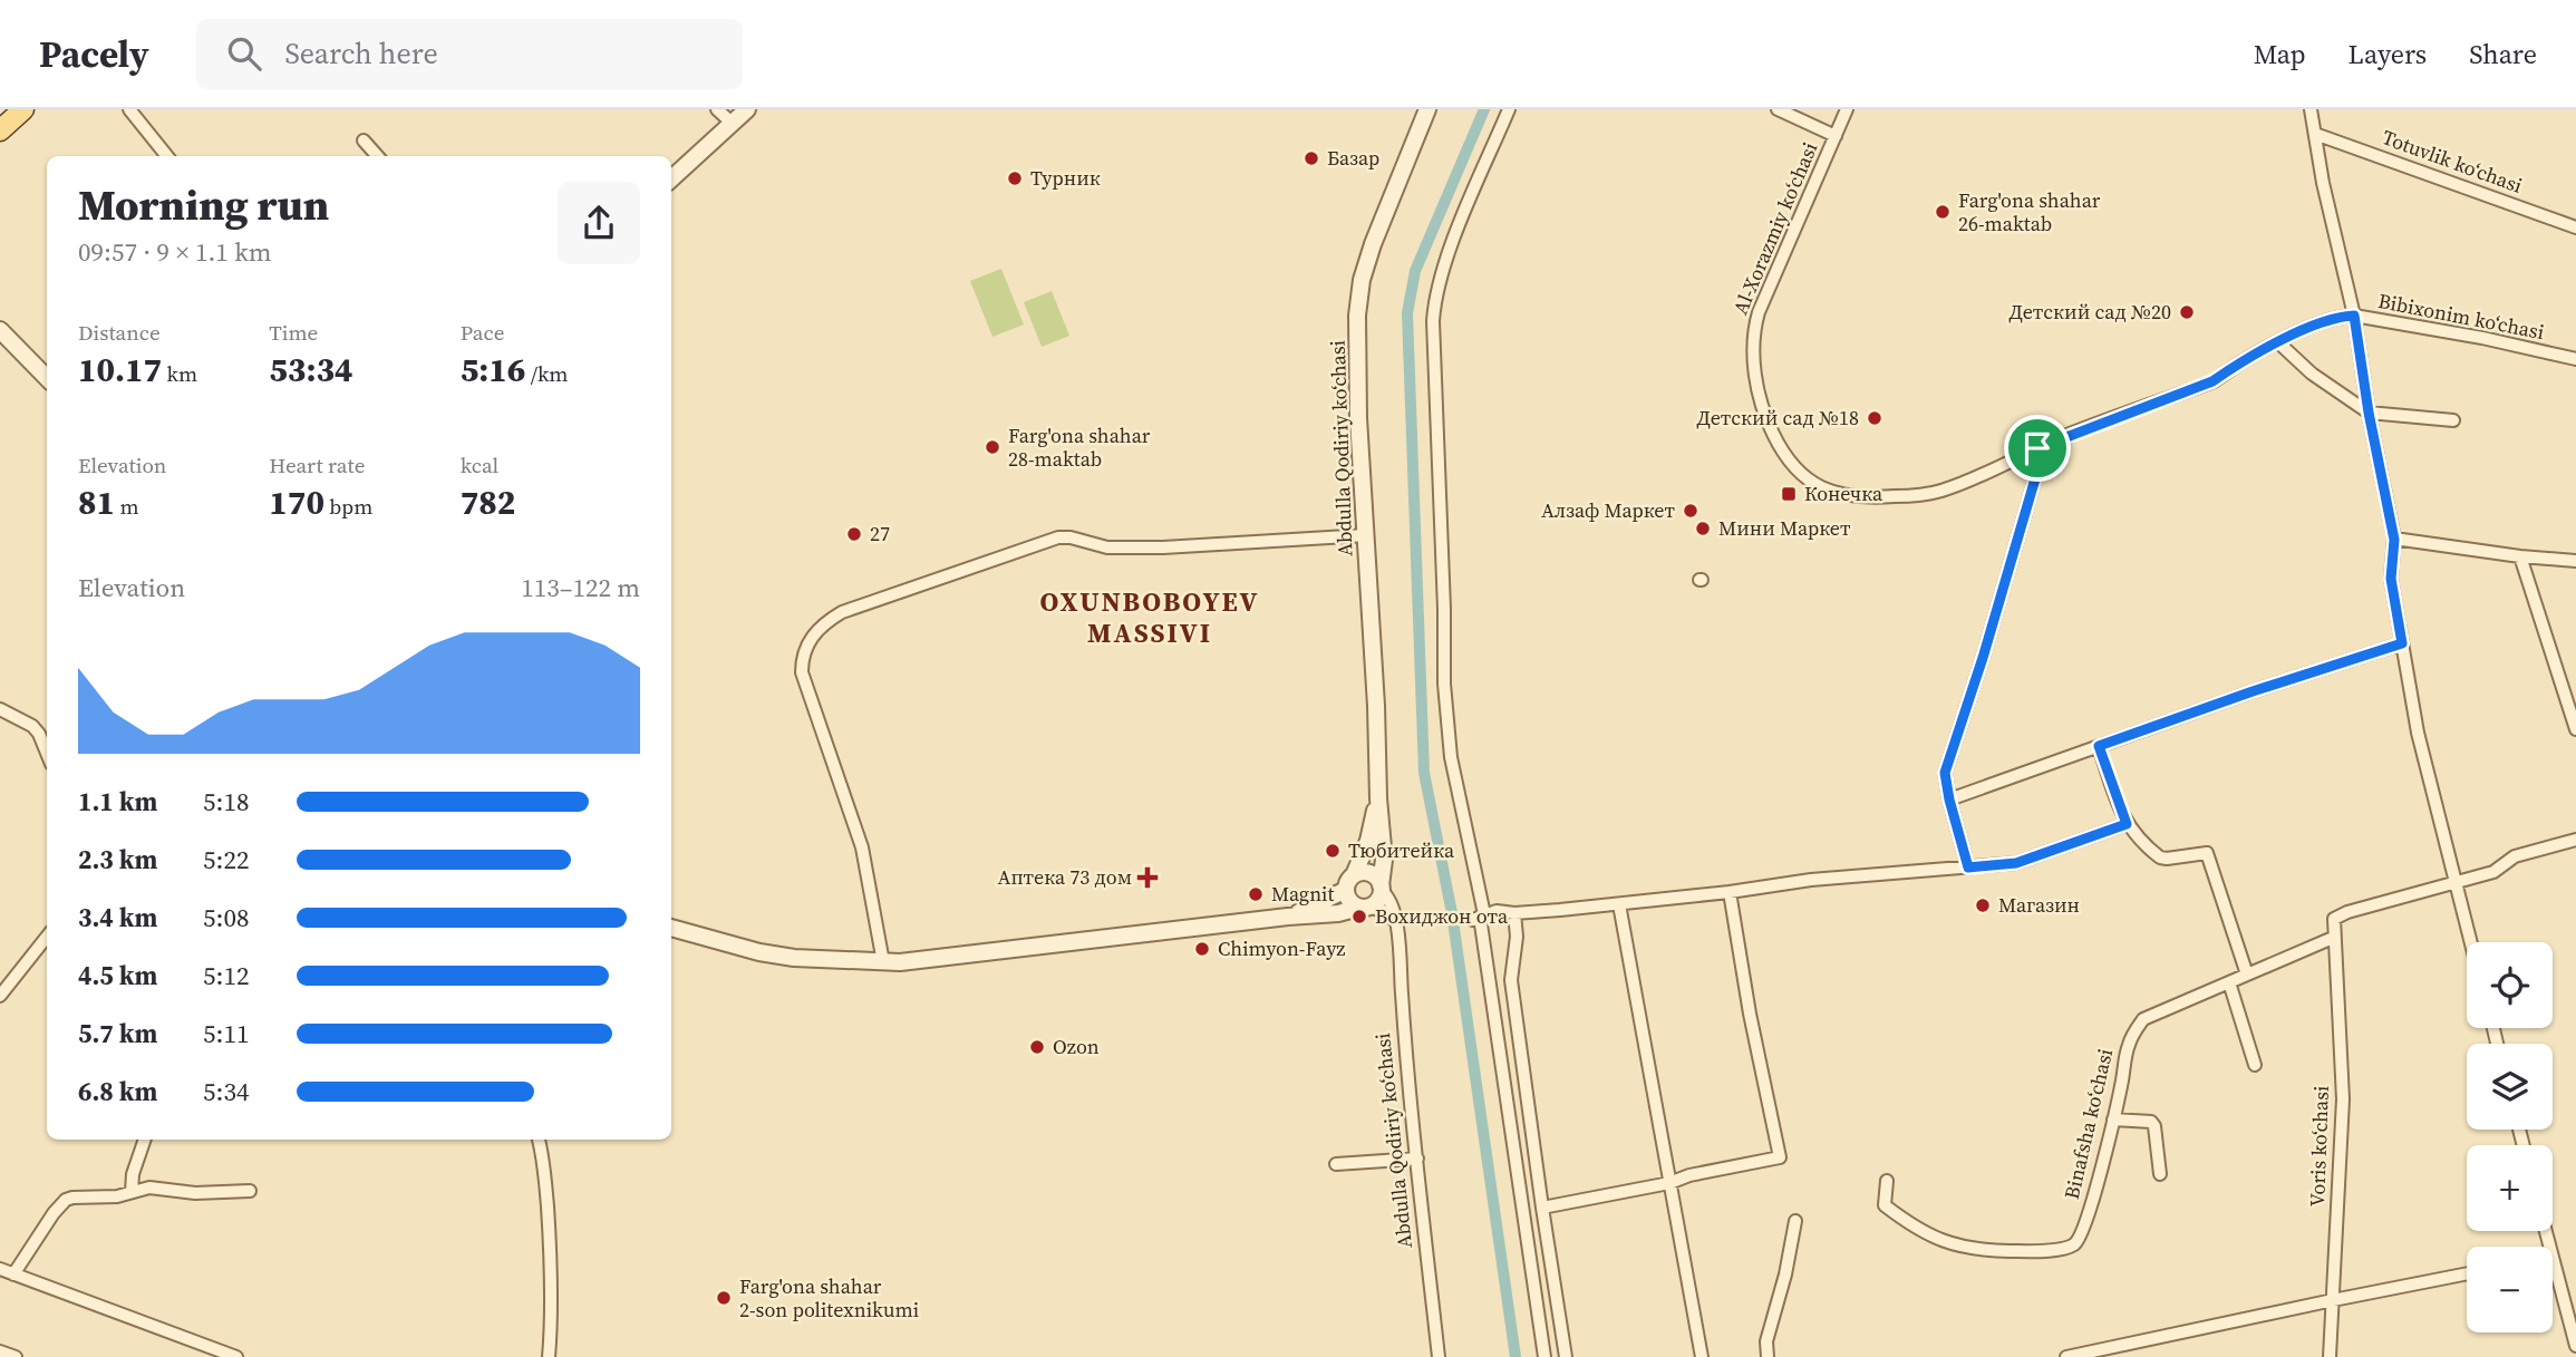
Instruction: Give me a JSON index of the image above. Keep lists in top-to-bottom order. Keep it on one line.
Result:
{"streets":{"street":["Totuvlik koʻchasi","Al-Xorazmiy koʻchasi","Bibixonim koʻchasi","Abdulla Qodiriy koʻchasi","Binafsha koʻchasi","Voris koʻchasi"]},"crossings":[["Al-Xorazmiy koʻchasi","Bibixonim koʻchasi"],["Binafsha koʻchasi","Voris koʻchasi"]],"districts":["OXUNBOBOYEV MASSIVI"],"places":{"other":["Базар","Турник","Farg'ona shahar 26-maktab","Детский сад №20","Детский сад №18","Farg'ona shahar 28-maktab","Алзаф Маркет","Мини Маркет","27","Тюбитейка","Magnit","Магазин","Вохиджон ота","Chimyon-Fayz","Ozon","Farg'ona shahar 2-son politexnikumi"],"transit":["Конечка"],"health":["Аптека 73 дом"]},"page":{"header":"Pacely","search":"Search here","nav":["Map","Layers","Share"],"heading":["Morning run","09:57 · 9 × 1.1 km"],"stats":[["Distance","10.17 km"],["Time","53:34"],["Pace","5:16 /km"],["Elevation","81 m"],["Heart rate","170 bpm"],["kcal","782"]],"chart":["Elevation","113–122 m"],"list":[{"name":"1.1 km","note":"5:18"},{"name":"2.3 km","note":"5:22"},{"name":"3.4 km","note":"5:08"},{"name":"4.5 km","note":"5:12"},{"name":"5.7 km","note":"5:11"},{"name":"6.8 km","note":"5:34"}],"map_buttons":["+","−"]}}
